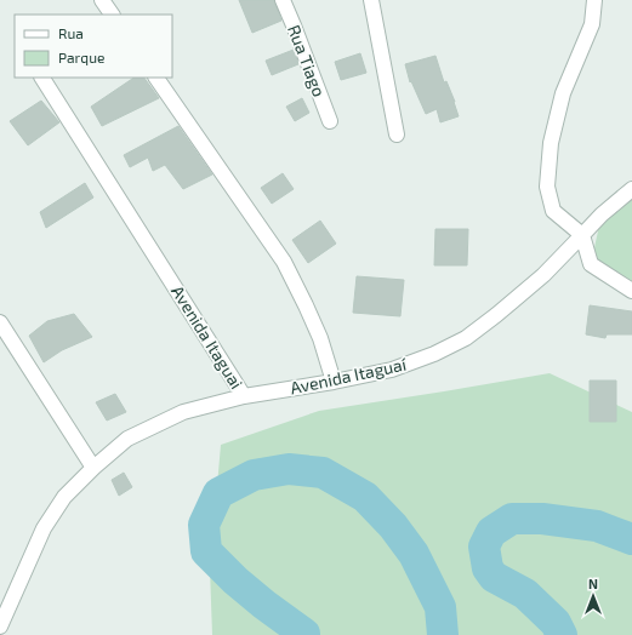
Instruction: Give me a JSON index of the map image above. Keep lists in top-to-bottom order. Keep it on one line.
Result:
{"streets":{"street":["Rua Tiago","Avenida Itaguai","Avenida Itaguaí"]},"crossings":[["Avenida Itaguai","Avenida Itaguaí"]],"legend":["Rua","Parque"],"north":"top"}
